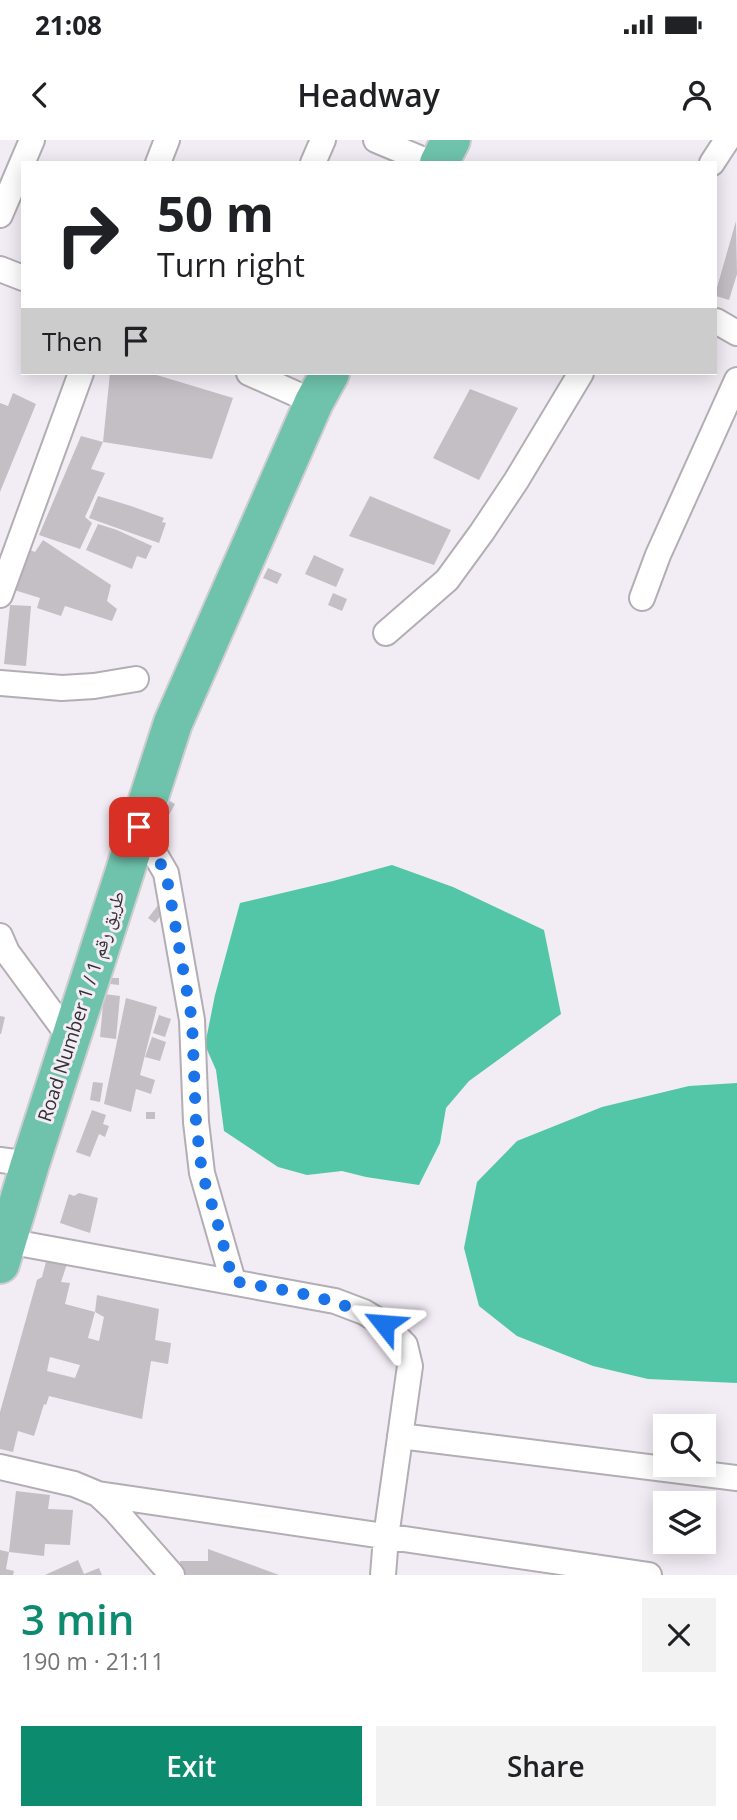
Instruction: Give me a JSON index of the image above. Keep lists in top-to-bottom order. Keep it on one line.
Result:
{"streets":{"highway":["Road Number 1 / طريق رقم 1"]},"page":{"status":"21:08","header":"Headway","turn":["50 m","Turn right"],"then":"Then","heading":["3 min","190 m · 21:11"],"buttons":["Exit","Share"]}}
